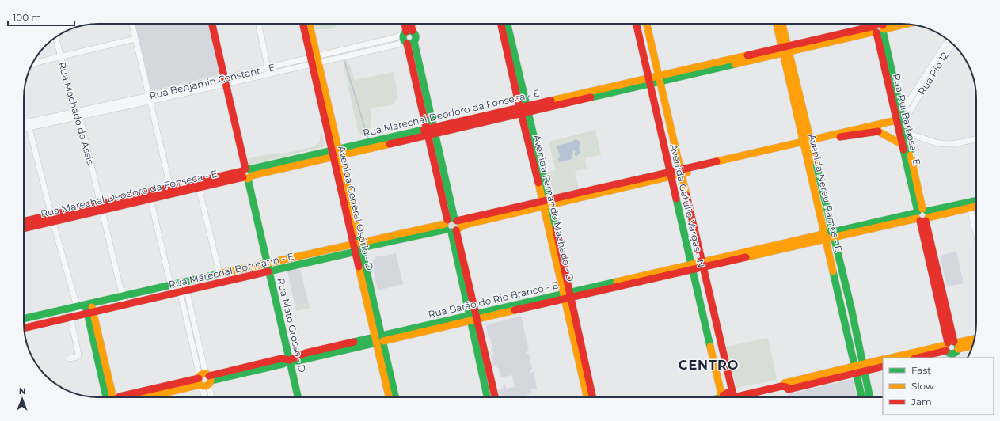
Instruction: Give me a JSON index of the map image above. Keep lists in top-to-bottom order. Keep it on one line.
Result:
{"streets":{"street":["Rua Pio 12","Rua Benjamin Constant - E","Rua Machado de Assis","Rua Marechal Deodoro da Fonseca - E","Rua Rui Barbosa - E","Avenida Nereu Ramos - E","Avenida Getúlio Vargas - N","Avenida General Osório - D","Avenida Fernando Machado - D","Rua Marechal Bormann - E","Rua Barão do Rio Branco - E","Rua Mato Grosso - D"]},"crossings":[["Rua Pio 12","Rua Rui Barbosa - E"],["Rua Pio 12","Rua Marechal Bormann - E"],["Rua Benjamin Constant - E","Rua Machado de Assis"],["Rua Benjamin Constant - E","Avenida General Osório - D"],["Rua Benjamin Constant - E","Rua Mato Grosso - D"],["Rua Machado de Assis","Rua Marechal Deodoro da Fonseca - E"],["Rua Machado de Assis","Rua Marechal Bormann - E"],["Rua Marechal Deodoro da Fonseca - E","Rua Rui Barbosa - E"],["Rua Marechal Deodoro da Fonseca - E","Avenida Nereu Ramos - E"],["Rua Marechal Deodoro da Fonseca - E","Avenida Getúlio Vargas - N"],["Rua Marechal Deodoro da Fonseca - E","Avenida General Osório - D"],["Rua Marechal Deodoro da Fonseca - E","Avenida Fernando Machado - D"],["Rua Marechal Deodoro da Fonseca - E","Rua Mato Grosso - D"],["Rua Rui Barbosa - E","Rua Marechal Bormann - E"],["Avenida Nereu Ramos - E","Rua Marechal Bormann - E"],["Avenida Nereu Ramos - E","Rua Barão do Rio Branco - E"],["Avenida Getúlio Vargas - N","Rua Marechal Bormann - E"],["Avenida Getúlio Vargas - N","Rua Barão do Rio Branco - E"],["Avenida General Osório - D","Rua Marechal Bormann - E"],["Avenida General Osório - D","Rua Barão do Rio Branco - E"],["Avenida Fernando Machado - D","Rua Marechal Bormann - E"],["Avenida Fernando Machado - D","Rua Barão do Rio Branco - E"],["Rua Marechal Bormann - E","Rua Mato Grosso - D"],["Rua Barão do Rio Branco - E","Rua Mato Grosso - D"]],"districts":["CENTRO"],"legend":["Fast","Slow","Jam"],"scale_bar":"100 m","north":"top"}
